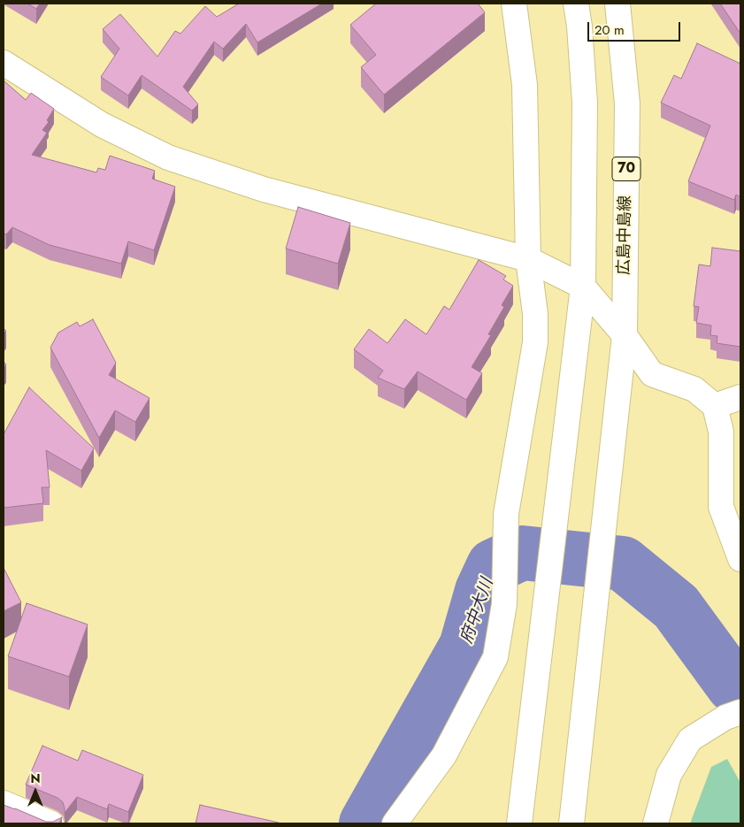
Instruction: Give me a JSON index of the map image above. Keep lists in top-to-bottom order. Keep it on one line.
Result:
{"streets":{"main road":["70","広島中島線"]},"water":["府中大川"],"scale_bar":"20 m","north":"top"}
